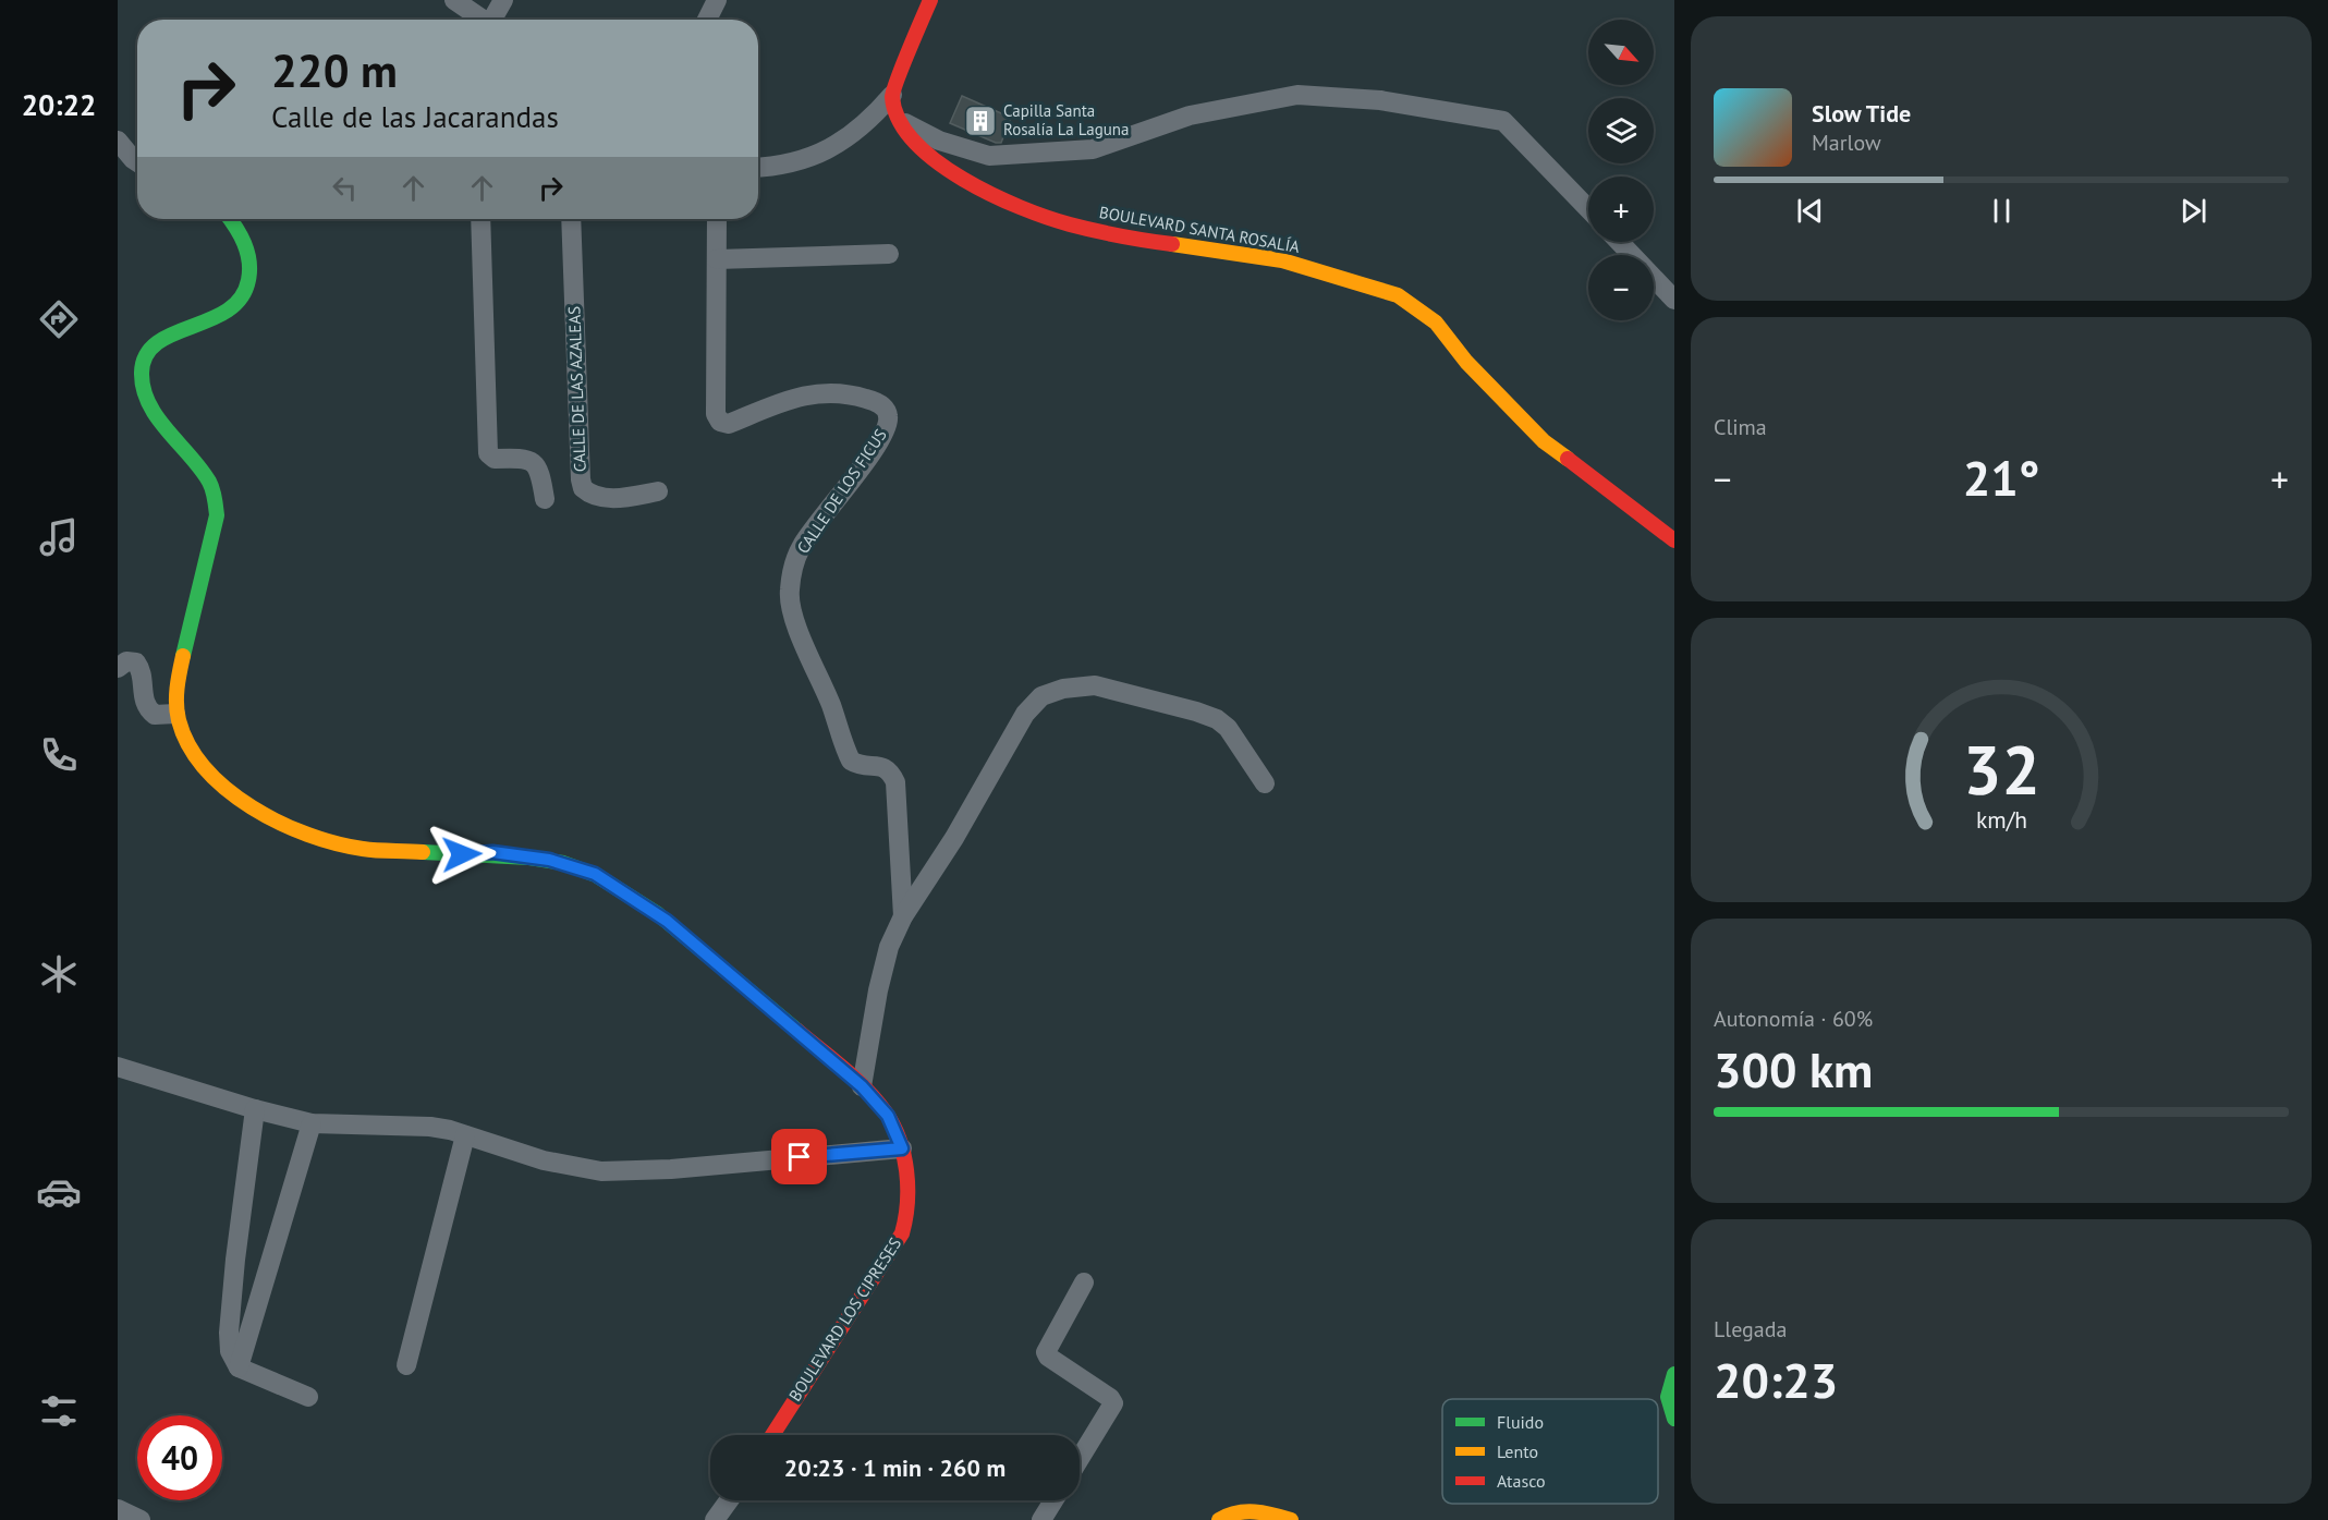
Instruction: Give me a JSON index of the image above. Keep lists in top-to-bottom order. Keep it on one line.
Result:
{"streets":{"street":["BOULEVARD SANTA ROSALÍA","CALLE DE LAS AZALEAS","CALLE DE LOS FICUS","BOULEVARD LOS CIPRESES"]},"places":{"building":["Capilla Santa Rosalía La Laguna"]},"legend":["Fluido","Lento","Atasco"],"north":"bottom right","page":{"tabs":"20:22","map_buttons":["+","−"],"turn":["220 m","Calle de las Jacarandas"],"song":["Slow Tide","Marlow"],"tile":["Clima",["Autonomía · 60%","300 km"],["Llegada","20:23"]],"heat":["−","21°","+"],"limit":"40","trip":"20:23 · 1 min · 260 m","gauge":["32","km/h"]}}
